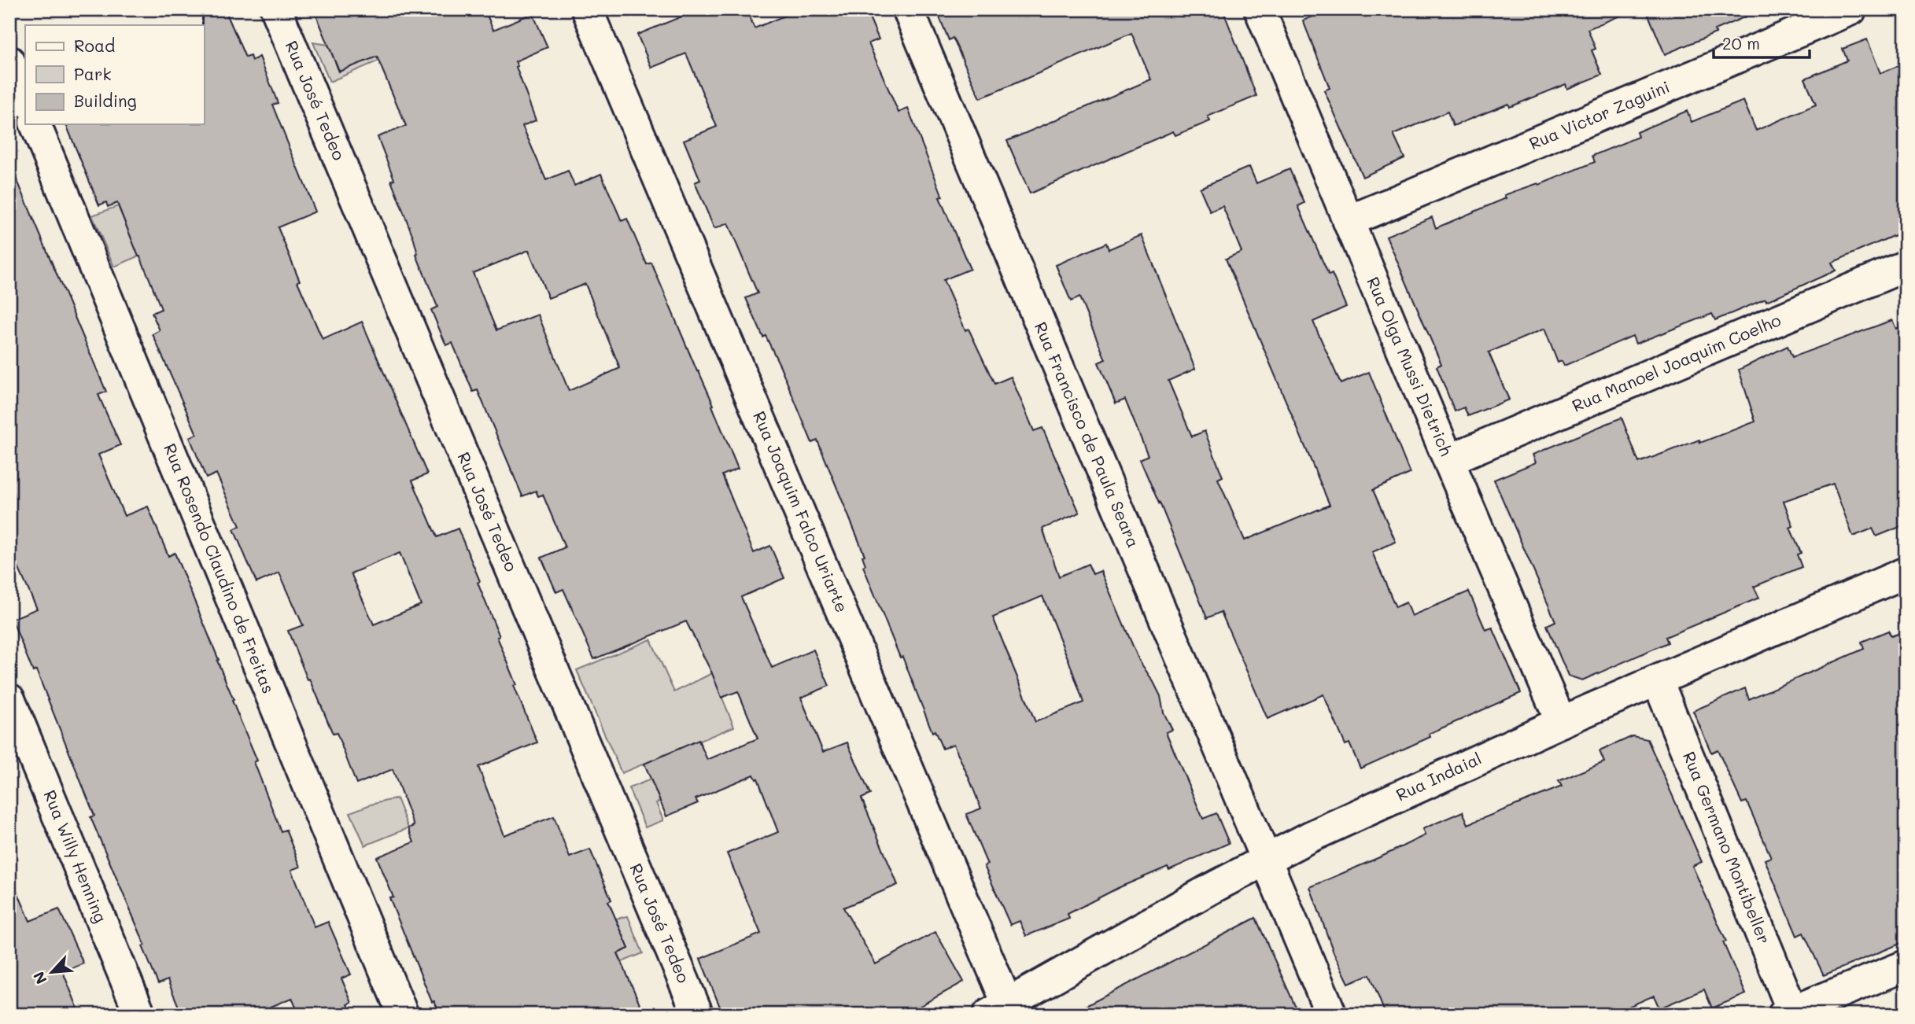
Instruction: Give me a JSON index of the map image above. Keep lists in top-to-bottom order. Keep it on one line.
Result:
{"streets":{"street":["Rua José Tedeo","Rua Victor Zaguini","Rua Manoel Joaquim Coelho","Rua Olga Mussi Dietrich","Rua Francisco de Paula Seara","Rua Joaquim Falco Uriarte","Rua Rosendo Claudino de Freitas","Rua Indaial","Rua Germano Montibeller","Rua Willy Henning"]},"crossings":[["Rua Victor Zaguini","Rua Olga Mussi Dietrich"],["Rua Manoel Joaquim Coelho","Rua Olga Mussi Dietrich"],["Rua Olga Mussi Dietrich","Rua Indaial"],["Rua Francisco de Paula Seara","Rua Indaial"],["Rua Joaquim Falco Uriarte","Rua Indaial"],["Rua Indaial","Rua Germano Montibeller"]],"legend":["Road","Park","Building"],"scale_bar":"20 m","north":"bottom left"}
